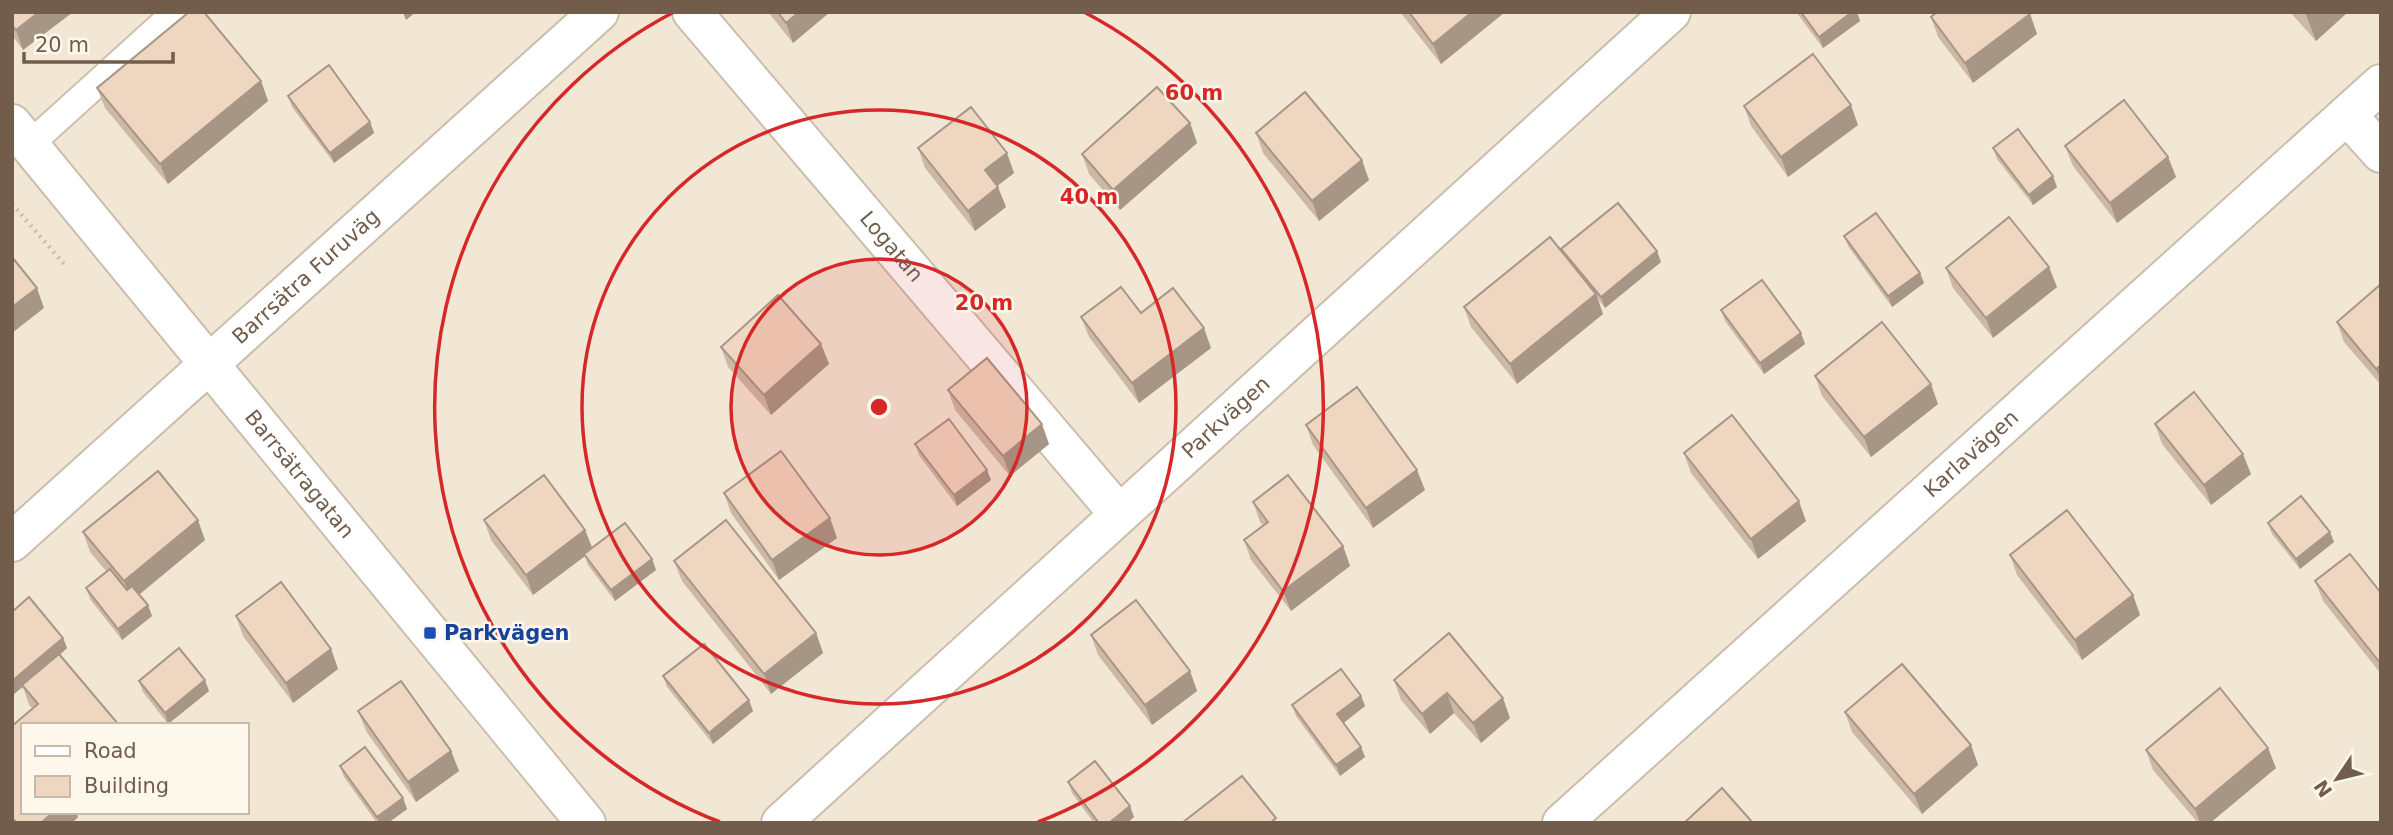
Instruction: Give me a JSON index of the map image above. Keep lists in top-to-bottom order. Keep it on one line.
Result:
{"streets":{"street":["Logatan","Barrsätra Furuväg","Parkvägen","Karlavägen","Barrsätragatan"]},"crossings":[["Logatan","Parkvägen"],["Barrsätra Furuväg","Barrsätragatan"]],"places":{"transit":["Parkvägen"]},"legend":["Road","Building"],"scale_bar":"20 m","north":"bottom left","rings":["60 m","40 m","20 m"]}
